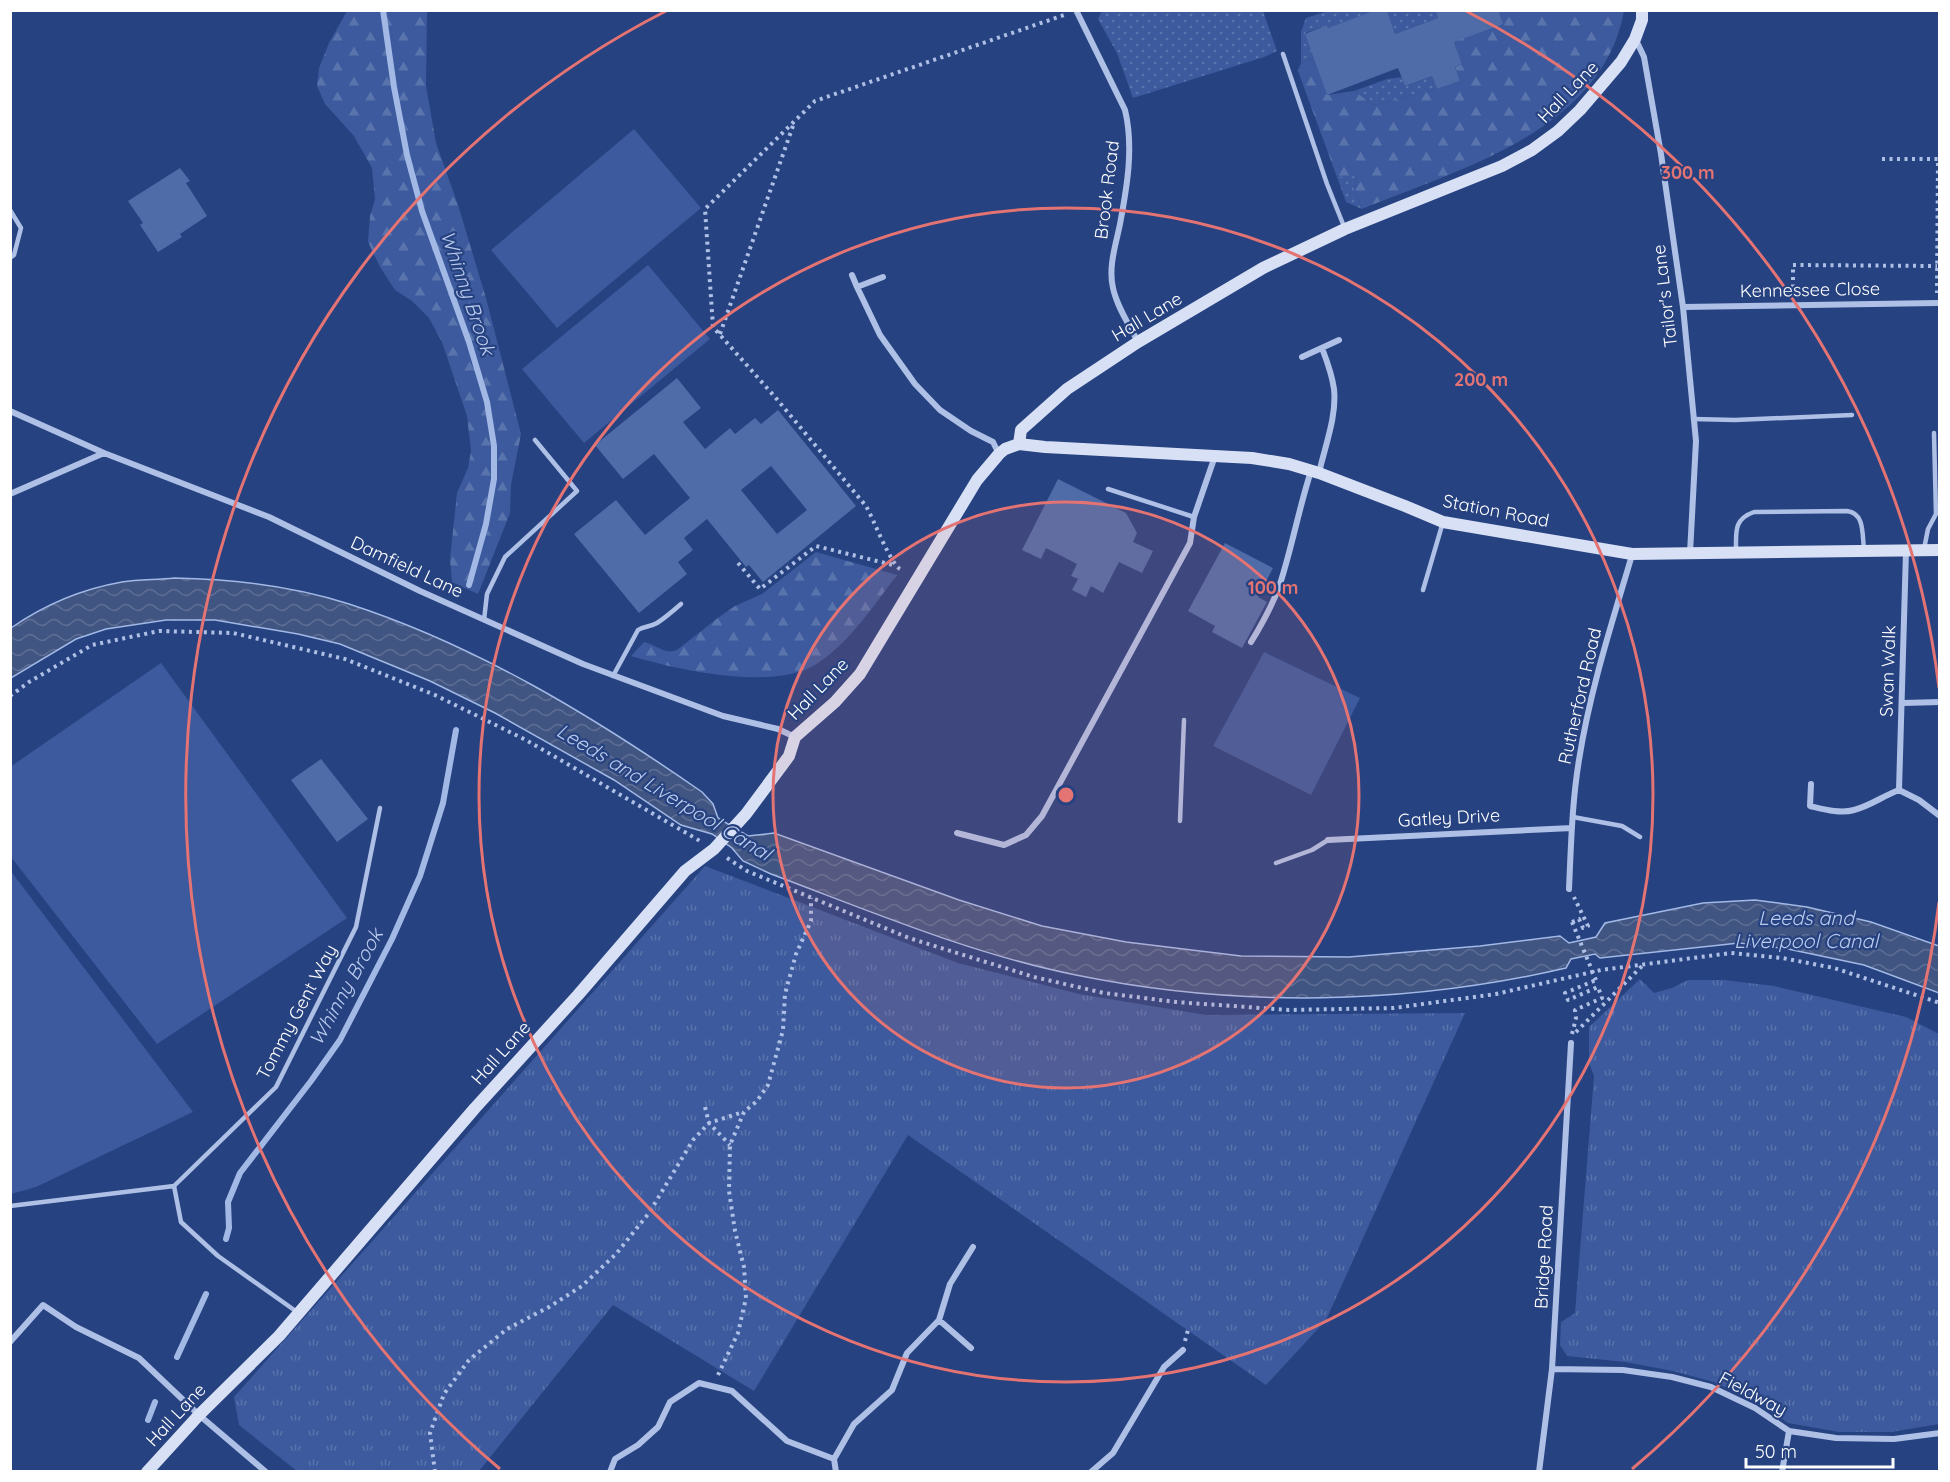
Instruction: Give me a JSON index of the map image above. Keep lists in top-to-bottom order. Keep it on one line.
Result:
{"streets":{"street":["Hall Lane","Brook Road","Kennessee Close","Tailor's Lane","Station Road","Damfield Lane","Swan Walk","Rutherford Road","Gatley Drive","Bridge Road","Fieldway"],"lane":["Tommy Gent Way"]},"crossings":[["Hall Lane","Brook Road"],["Hall Lane","Tailor's Lane"],["Hall Lane","Station Road"],["Hall Lane","Damfield Lane"],["Kennessee Close","Tailor's Lane"],["Tailor's Lane","Station Road"],["Station Road","Swan Walk"],["Station Road","Rutherford Road"],["Rutherford Road","Gatley Drive"],["Bridge Road","Fieldway"]],"water":["Whinny Brook","Leeds and Liverpool Canal"],"scale_bar":"50 m","rings":["300 m","200 m","100 m"]}
